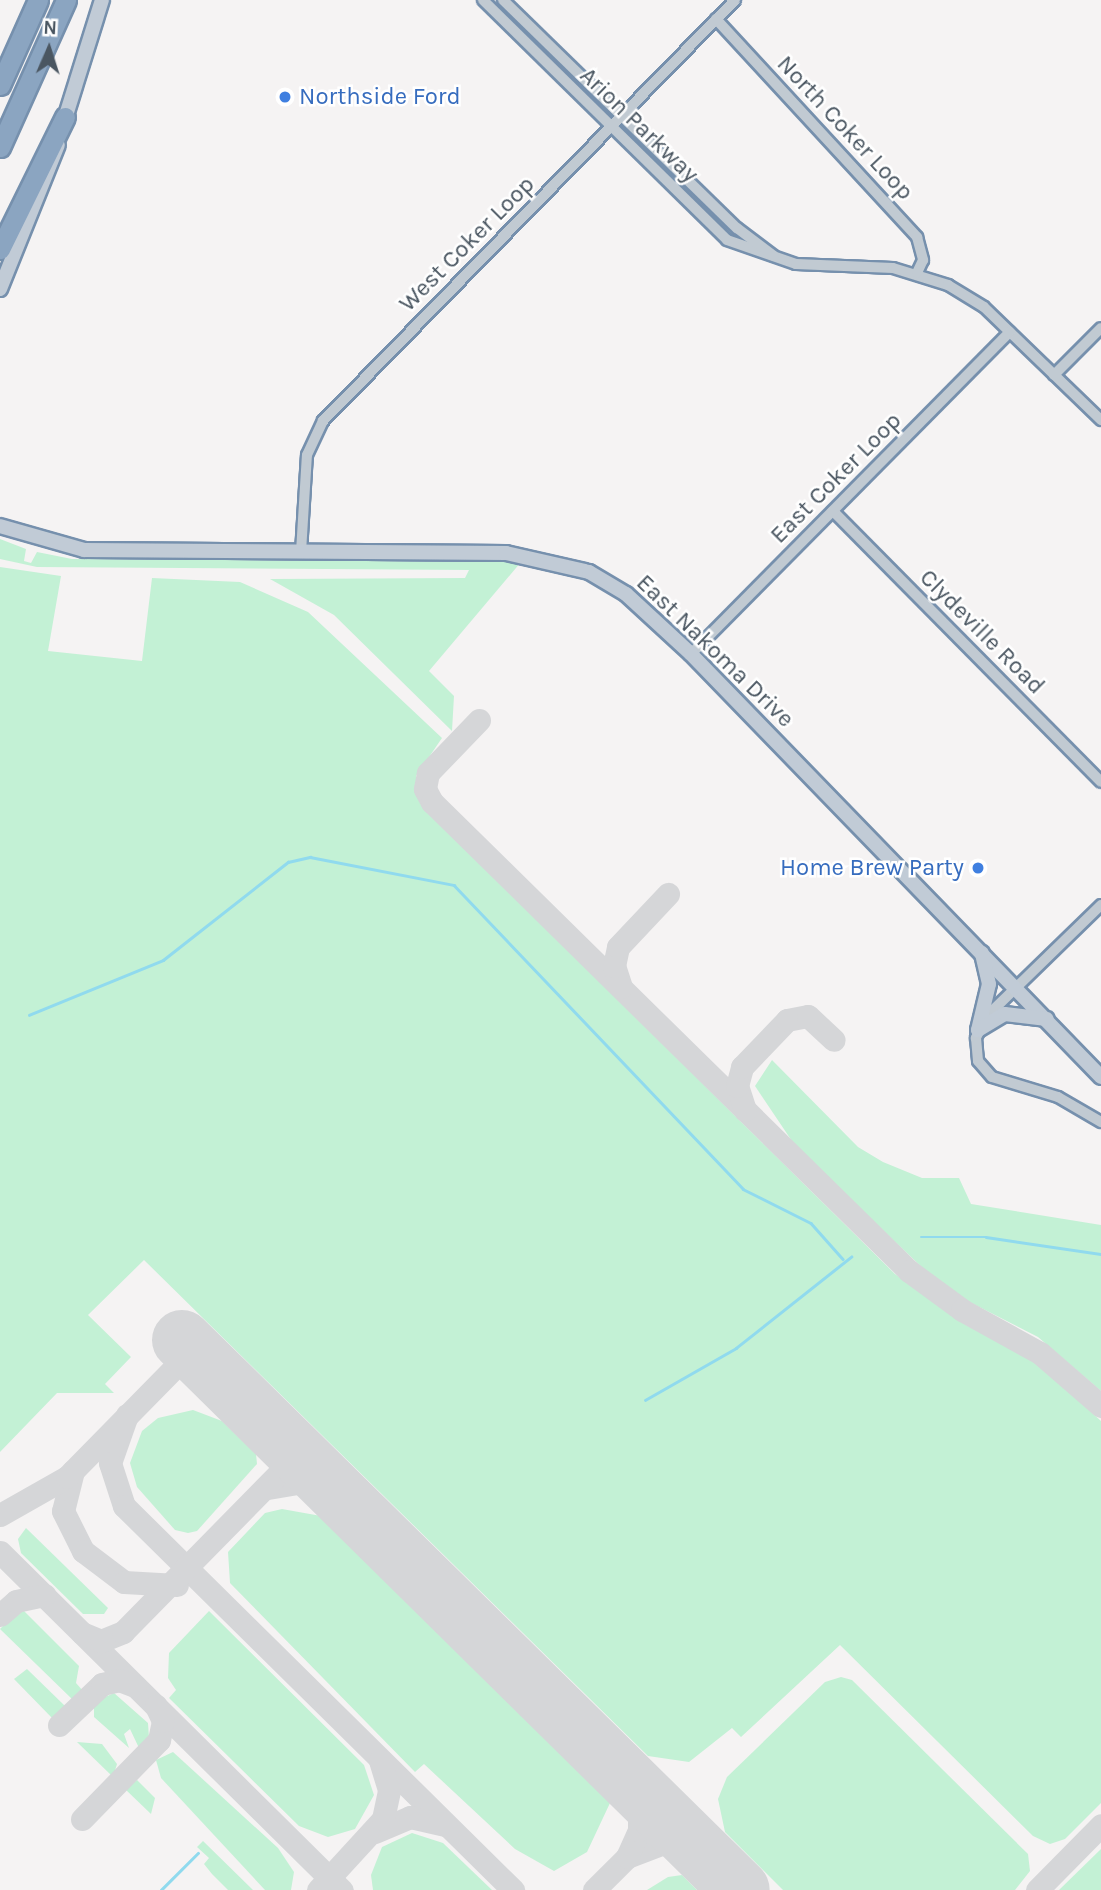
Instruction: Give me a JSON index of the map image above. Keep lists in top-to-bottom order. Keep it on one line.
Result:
{"streets":{"main road":["East Nakoma Drive"],"street":["Arion Parkway","North Coker Loop","West Coker Loop","East Coker Loop","Clydeville Road"]},"crossings":[["Arion Parkway","North Coker Loop"],["Arion Parkway","West Coker Loop"],["Arion Parkway","East Coker Loop"],["North Coker Loop","West Coker Loop"],["West Coker Loop","East Nakoma Drive"],["East Coker Loop","Clydeville Road"],["East Coker Loop","East Nakoma Drive"]],"places":["Northside Ford","Home Brew Party"],"north":"top"}
